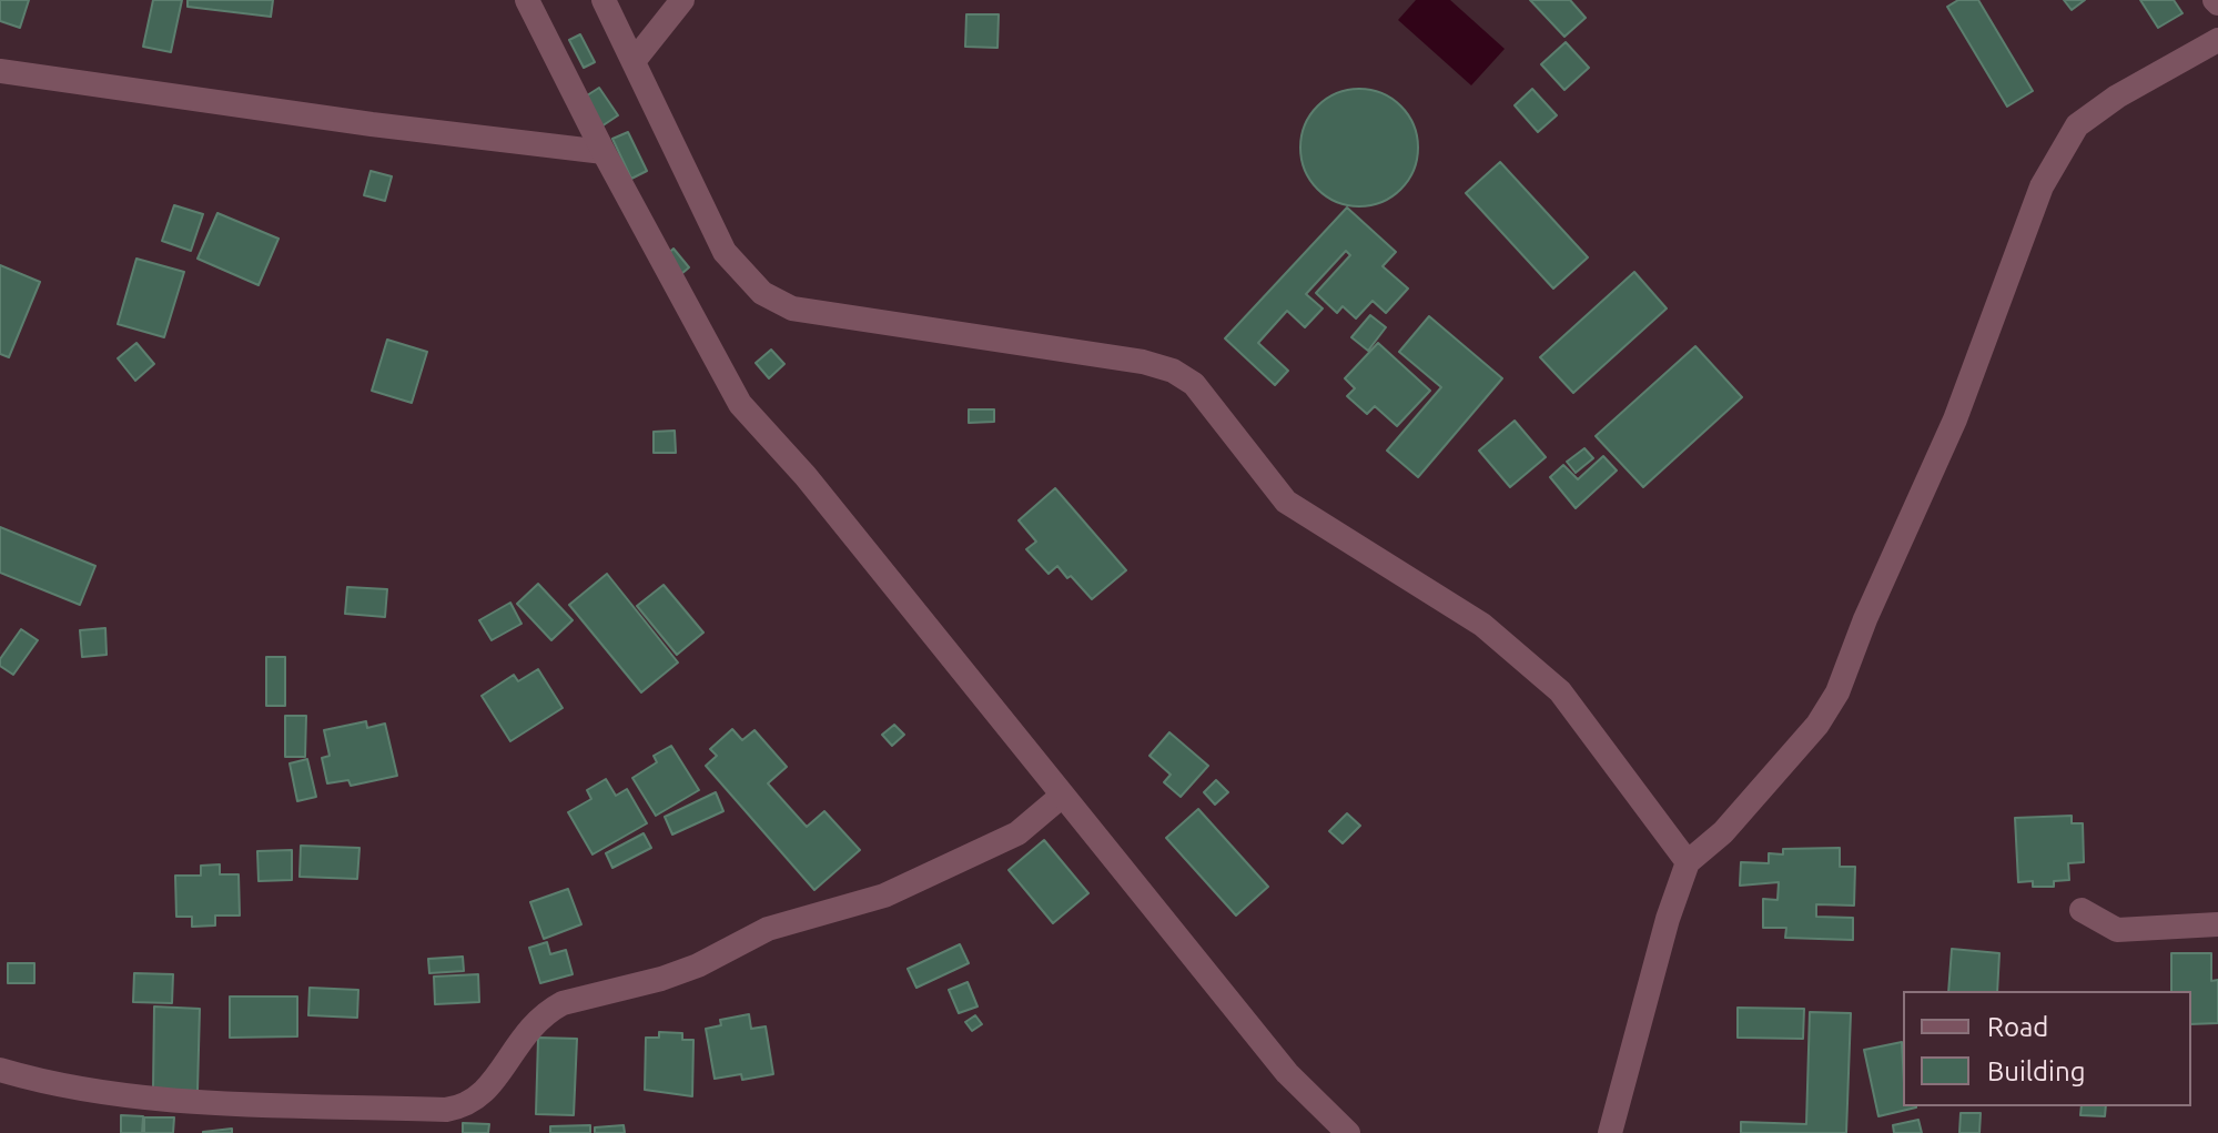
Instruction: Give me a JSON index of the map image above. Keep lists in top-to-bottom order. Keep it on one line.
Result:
{"legend":["Road","Building"]}
